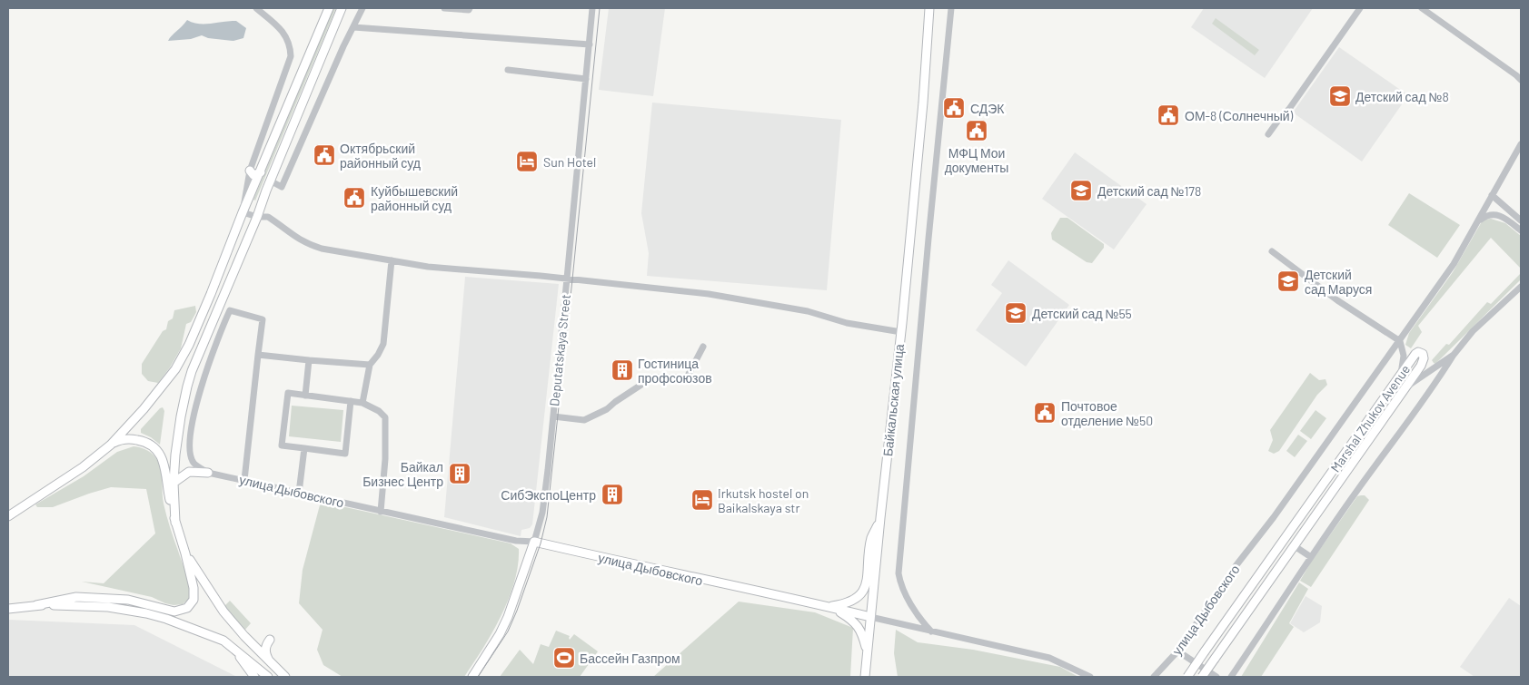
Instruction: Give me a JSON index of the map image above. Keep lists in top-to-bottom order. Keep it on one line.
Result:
{"streets":{"main road":["Deputatskaya Street","Байкальская улица","Marshal Zhukov Avenue","улица Дыбовского"]},"crossings":[["Deputatskaya Street","улица Дыбовского"],["Байкальская улица","улица Дыбовского"]],"places":{"school or university":["Детский сад №8","Детский сад №178","Детский сад Маруся","Детский сад №55"],"public building":["СДЭК","ОМ-8 (Солнечный)","МФЦ Мои документы","Октябрьский районный суд","Куйбышевский районный суд","Почтовое отделение №50"],"hotel":["Sun Hotel","Irkutsk hostel on Baikalskaya str"],"building":["Гостиница профсоюзов","Байкал Бизнес Центр","СибЭкспоЦентр"],"sports":["Бассейн Газпром"]}}
